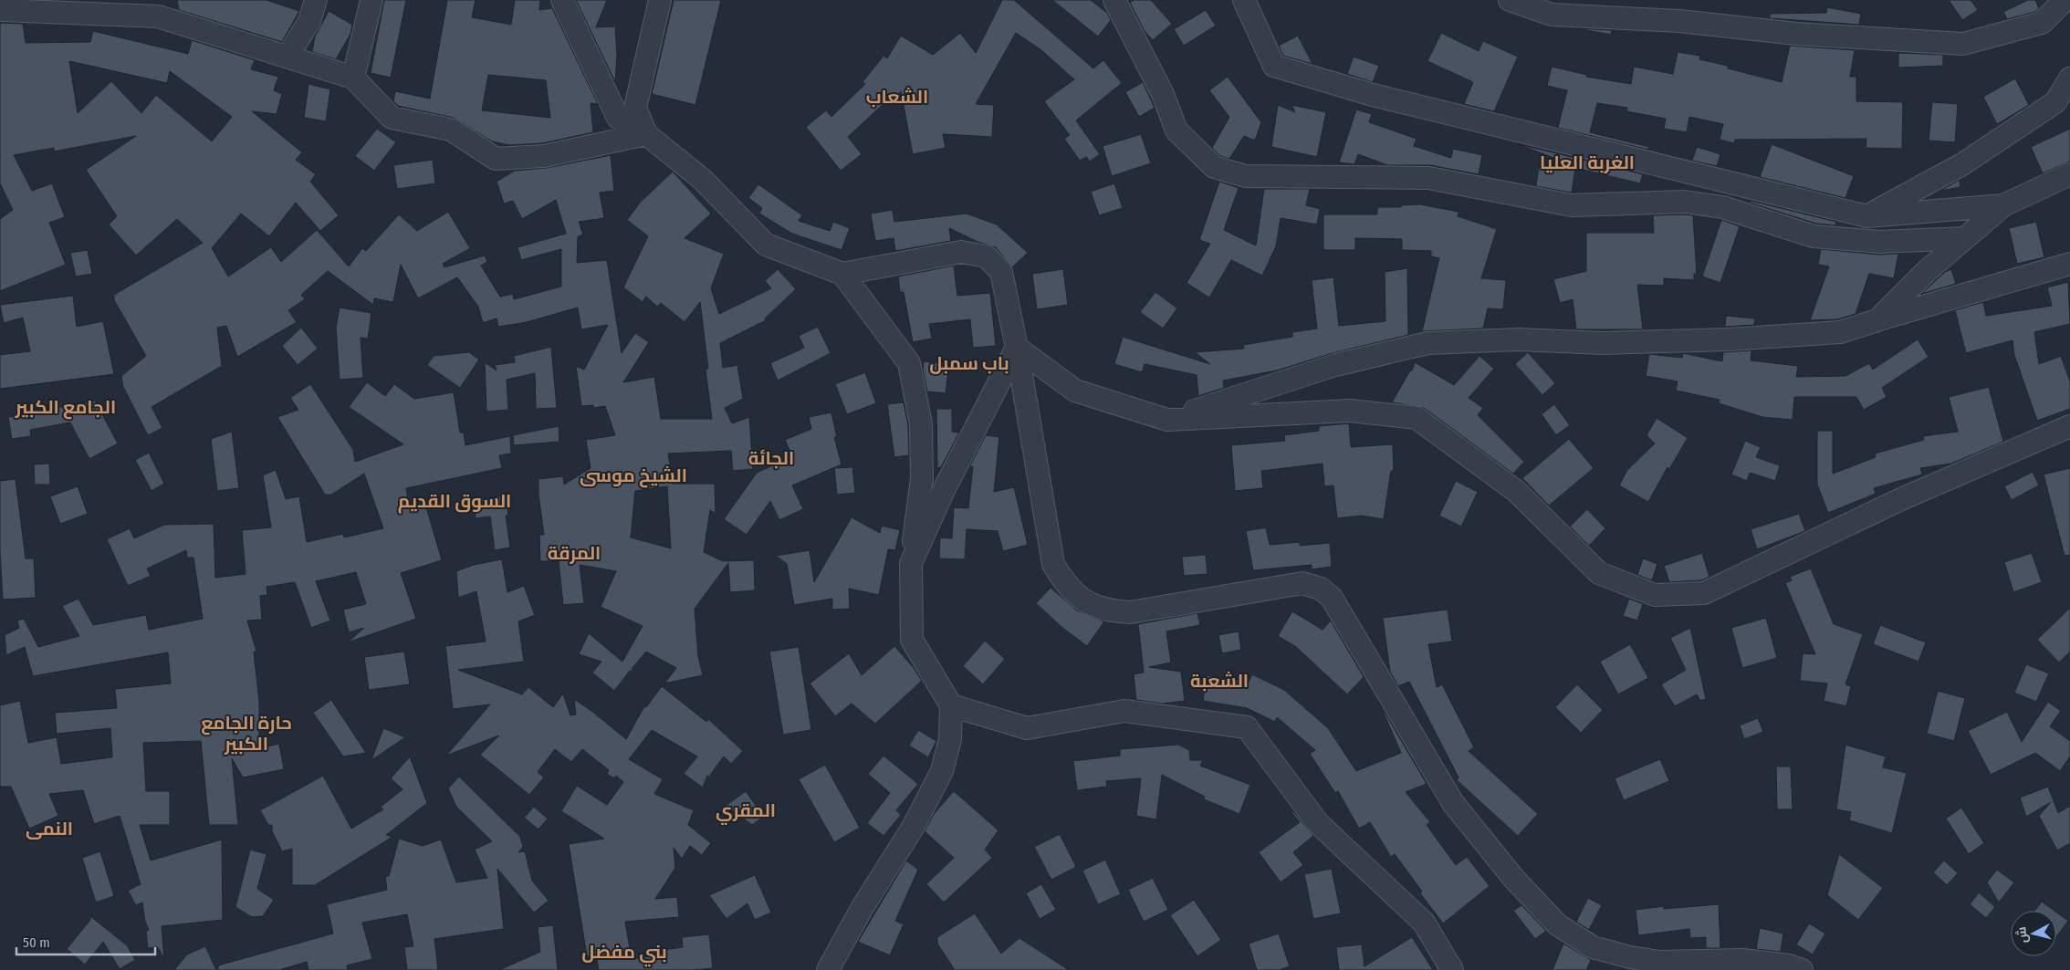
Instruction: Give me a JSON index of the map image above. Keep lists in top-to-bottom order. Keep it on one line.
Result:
{"districts":["الشعاب","الغربة العليا","باب سمبل","الجامع الكبير","الجائة","الشيخ موسى","السوق القديم","المرقة","الشعبة","حارة الجامع الكبير","المقري","النمى","بني مفضل"],"scale_bar":"50 m","north":"left"}
